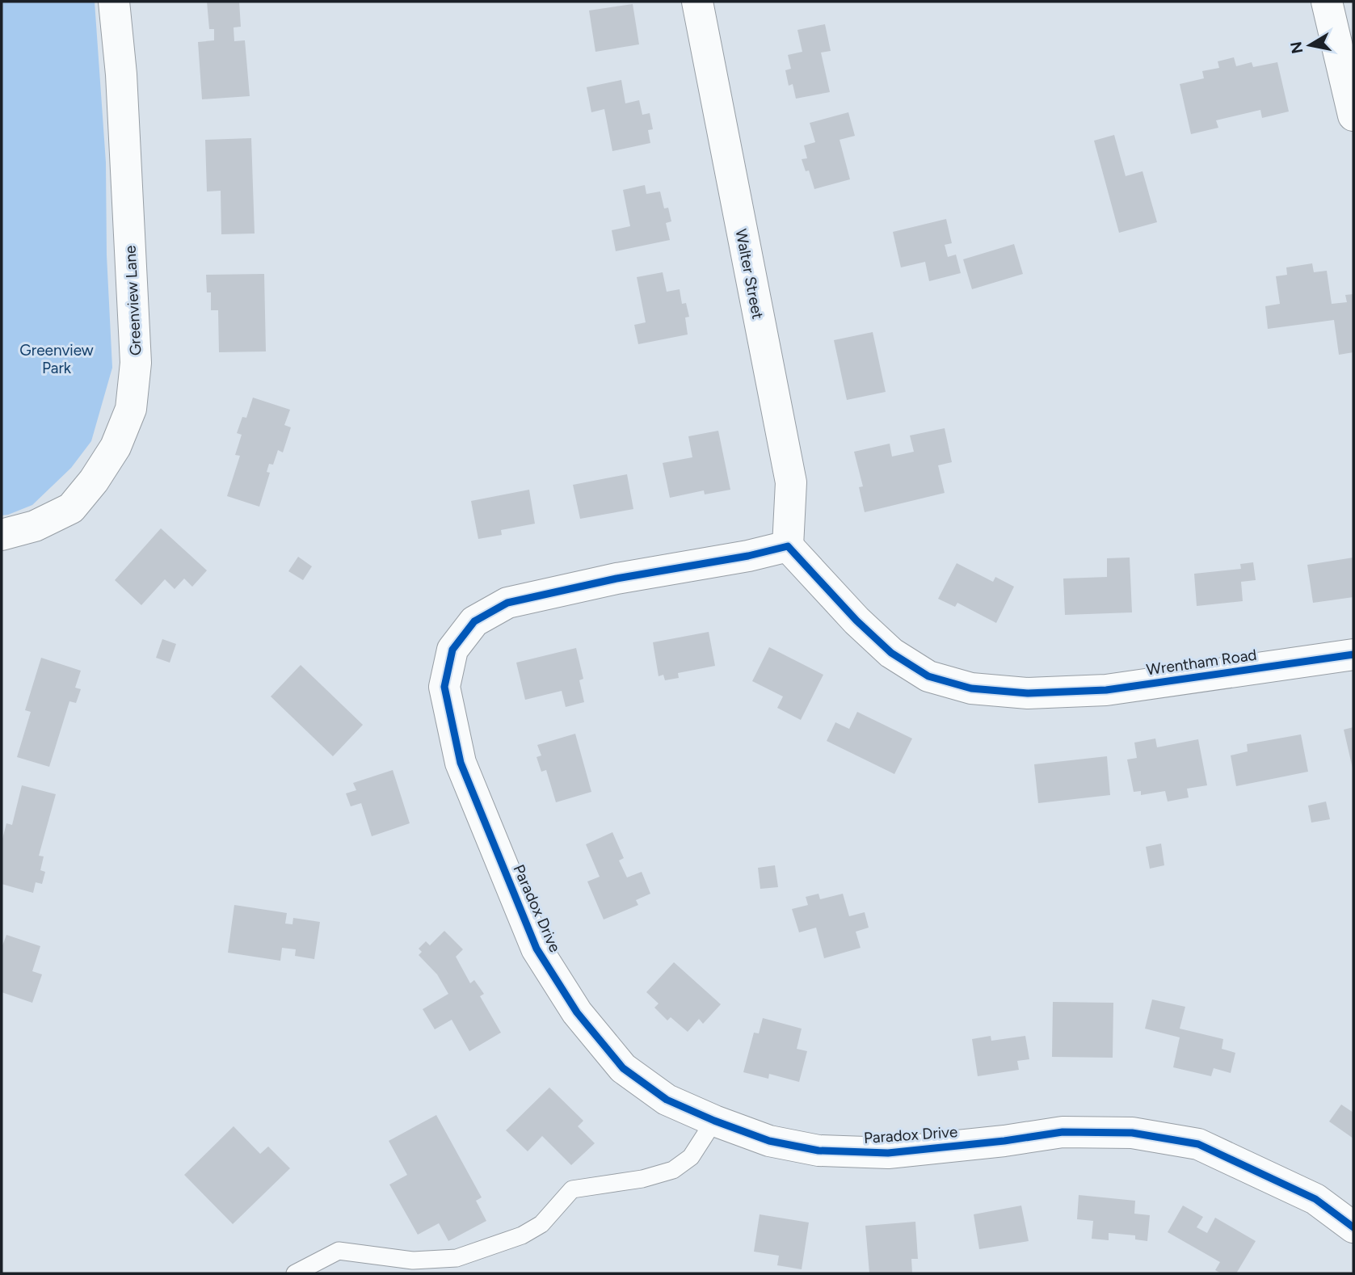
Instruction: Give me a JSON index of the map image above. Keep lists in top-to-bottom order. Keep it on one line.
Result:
{"streets":{"street":["Walter Street","Greenview Lane","Wrentham Road","Paradox Drive"]},"crossings":[["Walter Street","Wrentham Road"],["Walter Street","Paradox Drive"],["Wrentham Road","Paradox Drive"]],"parks":["Greenview Park"],"north":"left"}
